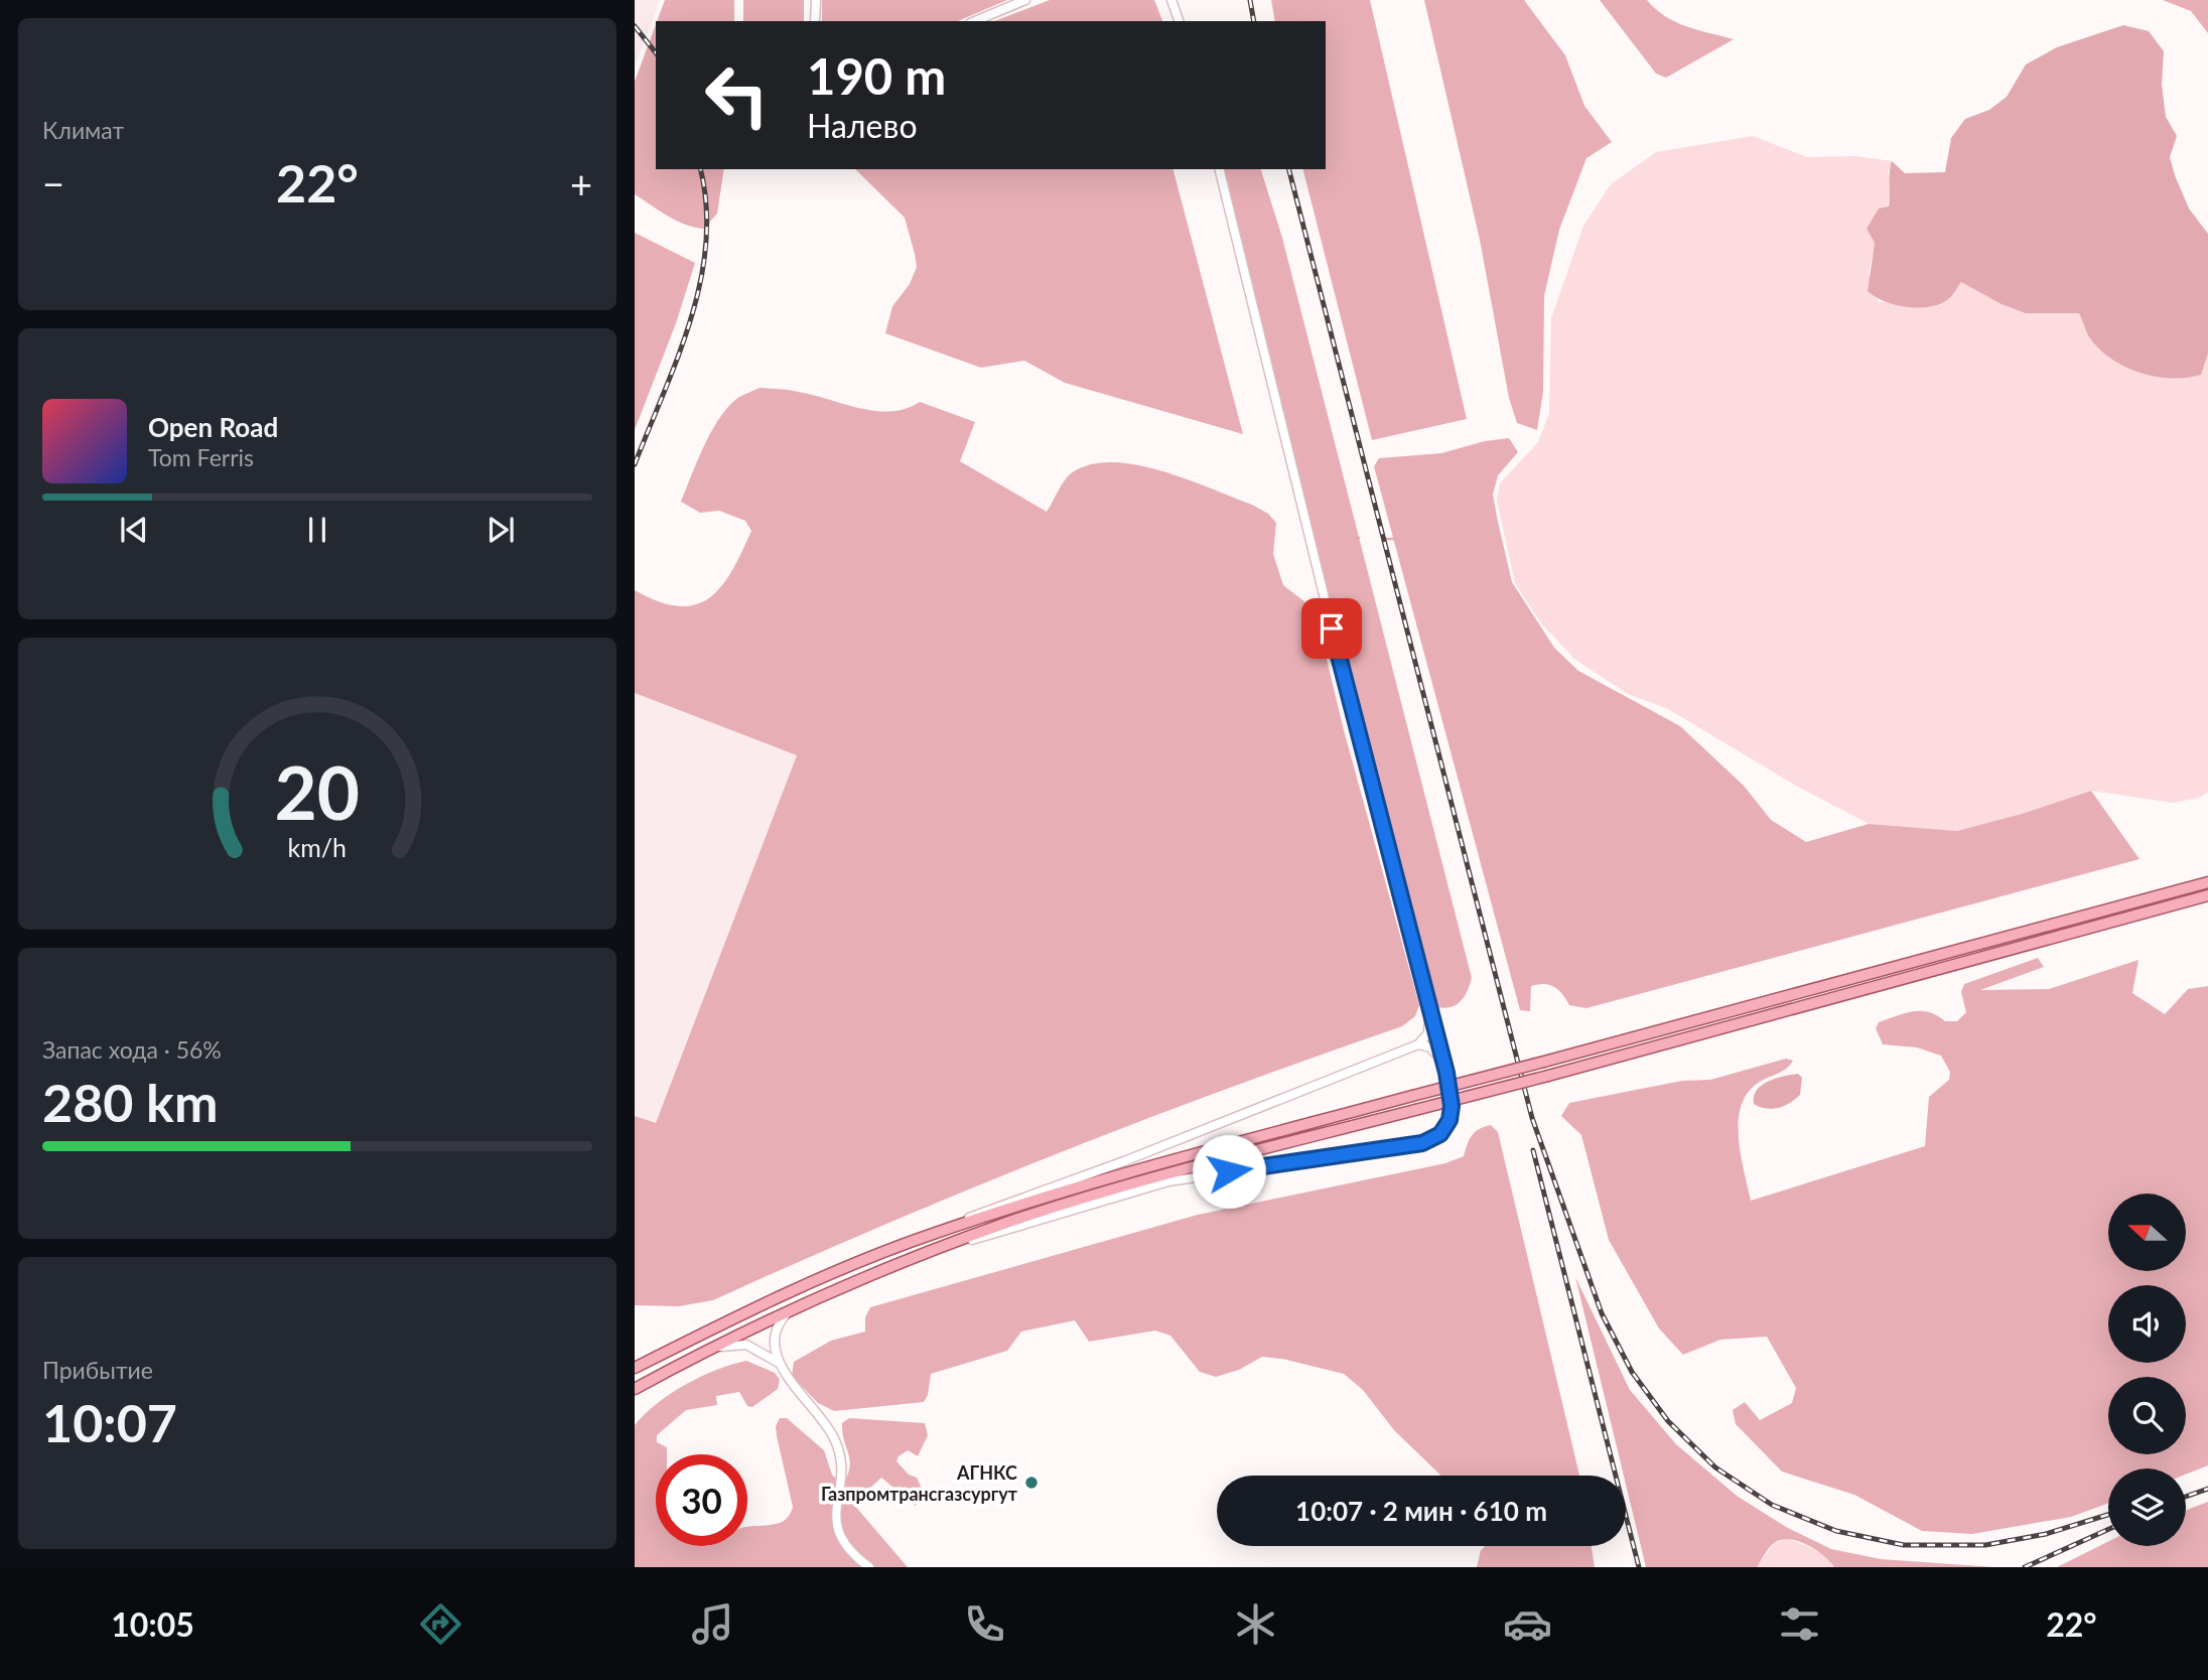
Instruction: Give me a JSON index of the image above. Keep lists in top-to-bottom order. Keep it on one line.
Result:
{"places":["АГНКС Газпромтрансгазсургут"],"north":"left","page":{"tile":["Климат",["Запас хода · 56%","280 km"],["Прибытие","10:07"]],"turn":["190 m","Налево"],"heat":["−","22°","+"],"song":["Open Road","Tom Ferris"],"limit":"30","trip":"10:07 · 2 мин · 610 m","tabs":["10:05","22°"],"gauge":["20","km/h"]}}
